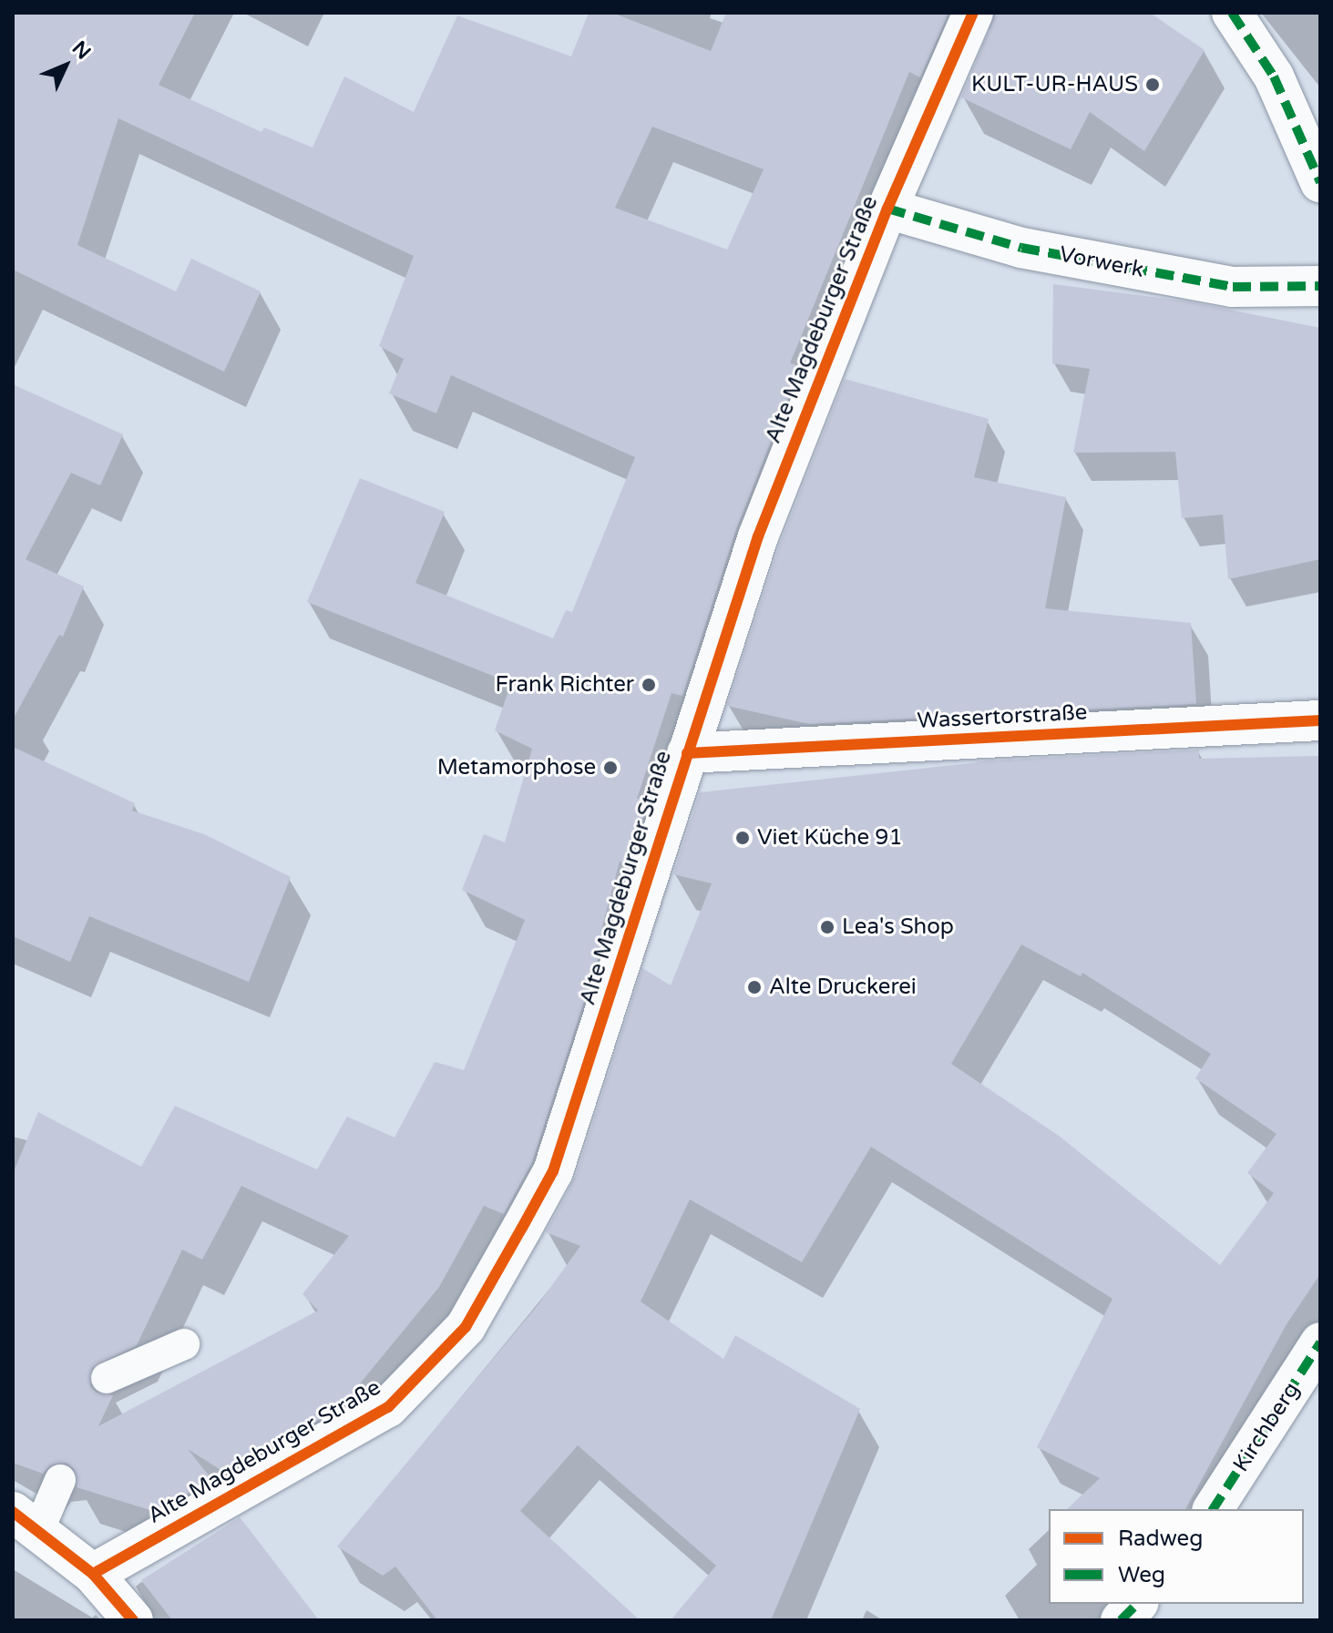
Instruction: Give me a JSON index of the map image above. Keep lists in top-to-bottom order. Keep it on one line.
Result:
{"streets":{"street":["Vorwerk","Alte Magdeburger Straße","Wassertorstraße","Kirchberg"]},"crossings":[["Vorwerk","Alte Magdeburger Straße"],["Alte Magdeburger Straße","Wassertorstraße"]],"places":["KULT-UR-HAUS","Frank Richter","Metamorphose","Viet Küche 91","Lea's Shop","Alte Druckerei"],"legend":["Radweg","Weg"],"north":"top right"}
